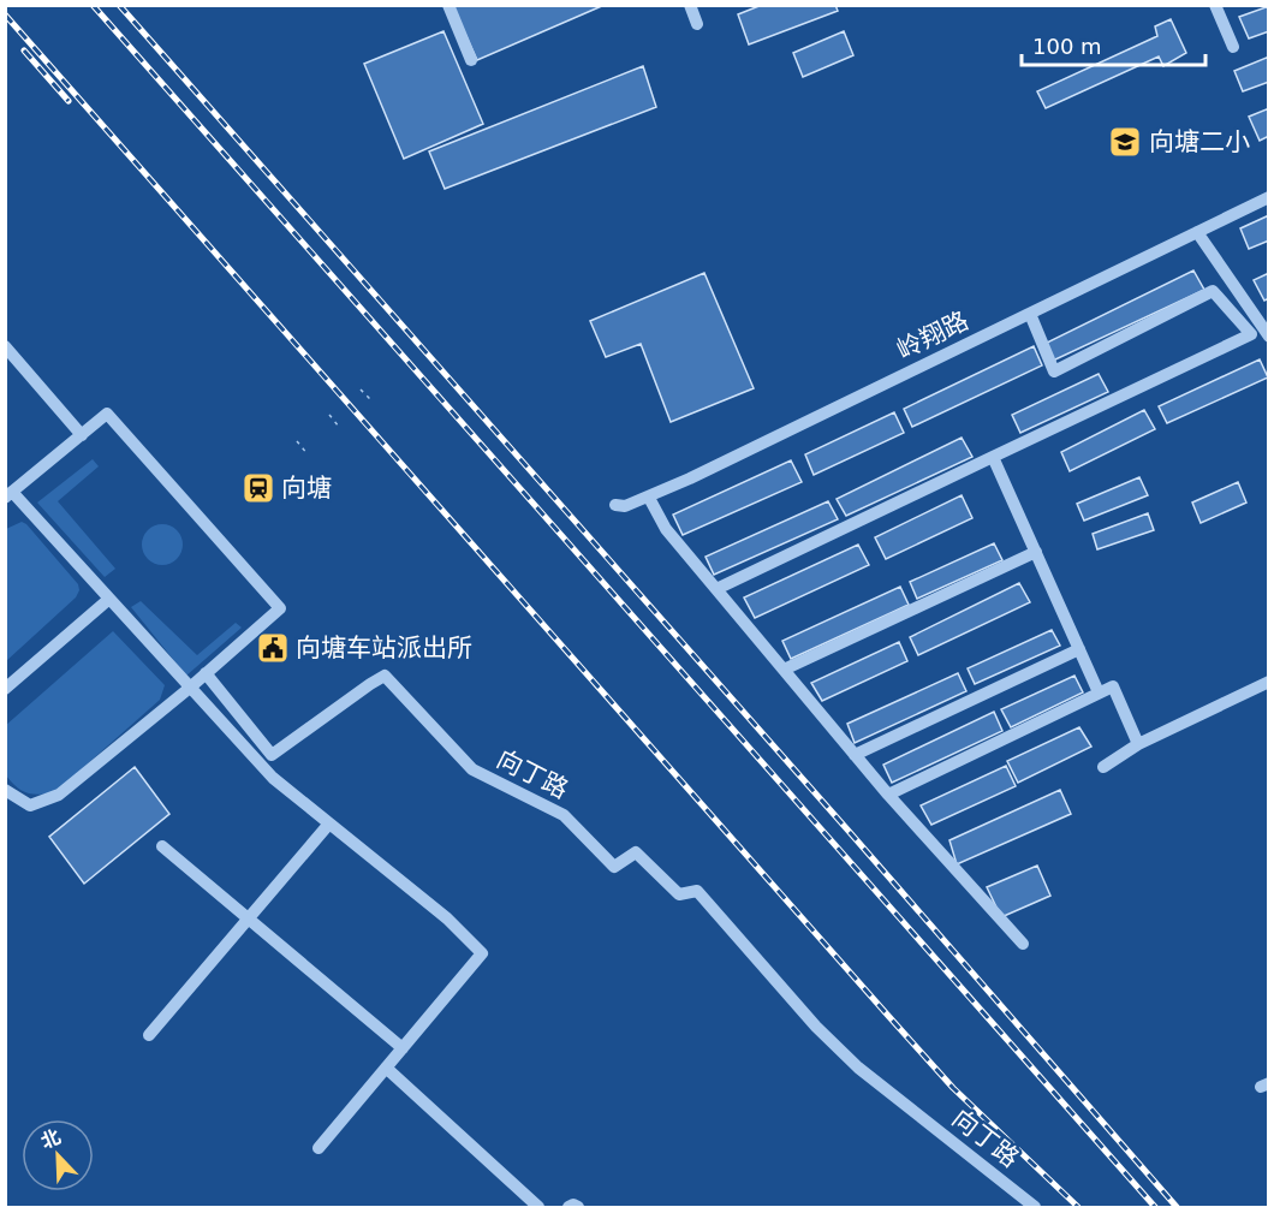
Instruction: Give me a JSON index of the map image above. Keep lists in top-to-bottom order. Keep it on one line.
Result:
{"streets":{"street":["岭翔路","向丁路"]},"places":{"school or university":["向塘二小"],"station":["向塘"],"public building":["向塘车站派出所"]},"scale_bar":"100 m","north":"top left"}
